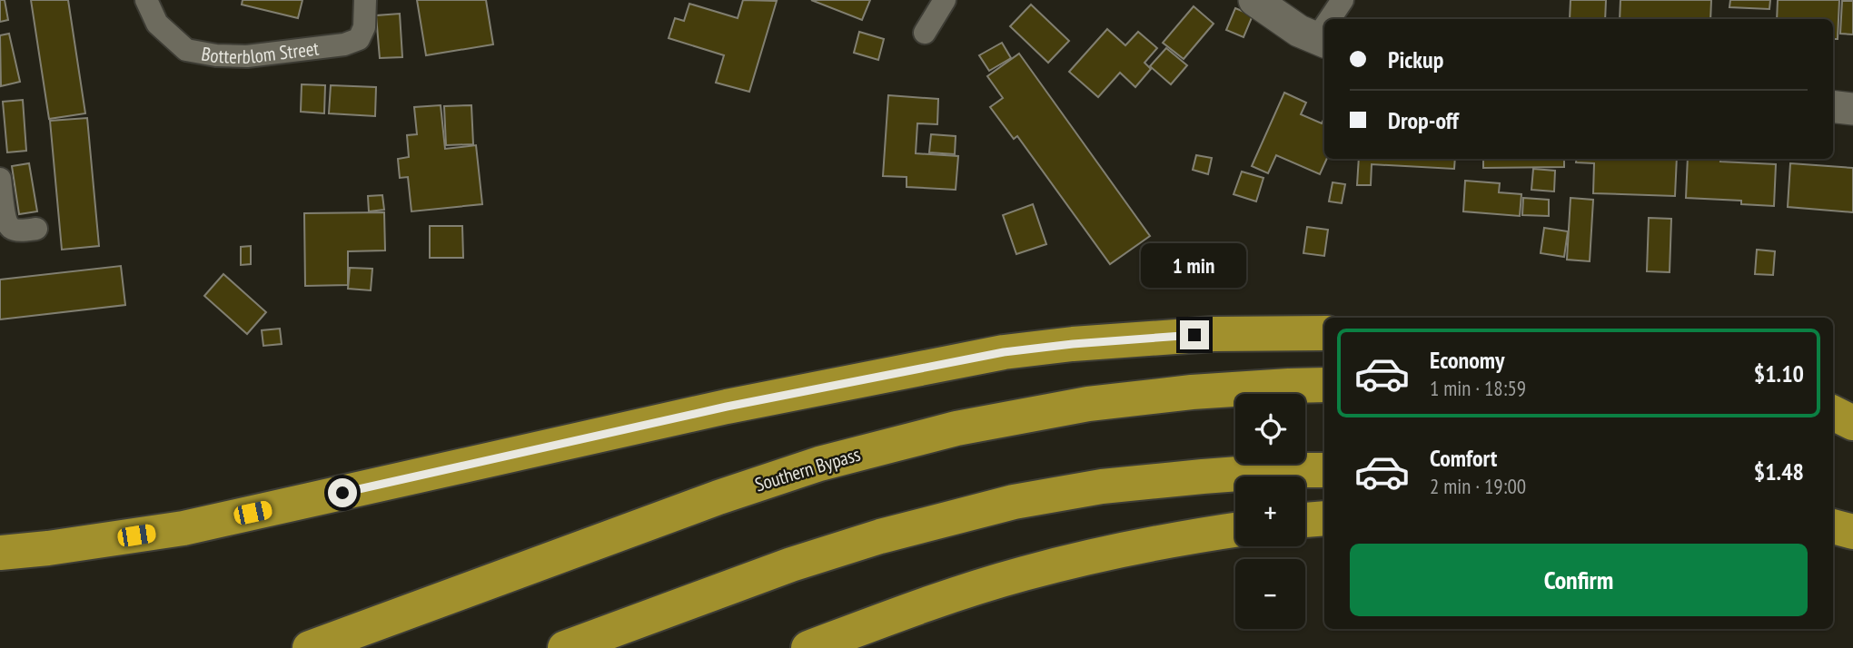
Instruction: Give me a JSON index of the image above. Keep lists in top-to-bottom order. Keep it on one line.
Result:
{"streets":{"highway":["Southern Bypass"],"street":["Botterblom Street"]},"page":{"banner":["Pickup","Drop-off"],"bubble":"1 min","list":[{"name":"Economy","note":"1 min · 18:59","value":"$1.10"},{"name":"Comfort","note":"2 min · 19:00","value":"$1.48"}],"map_buttons":["+","−"],"buttons":"Confirm"}}
